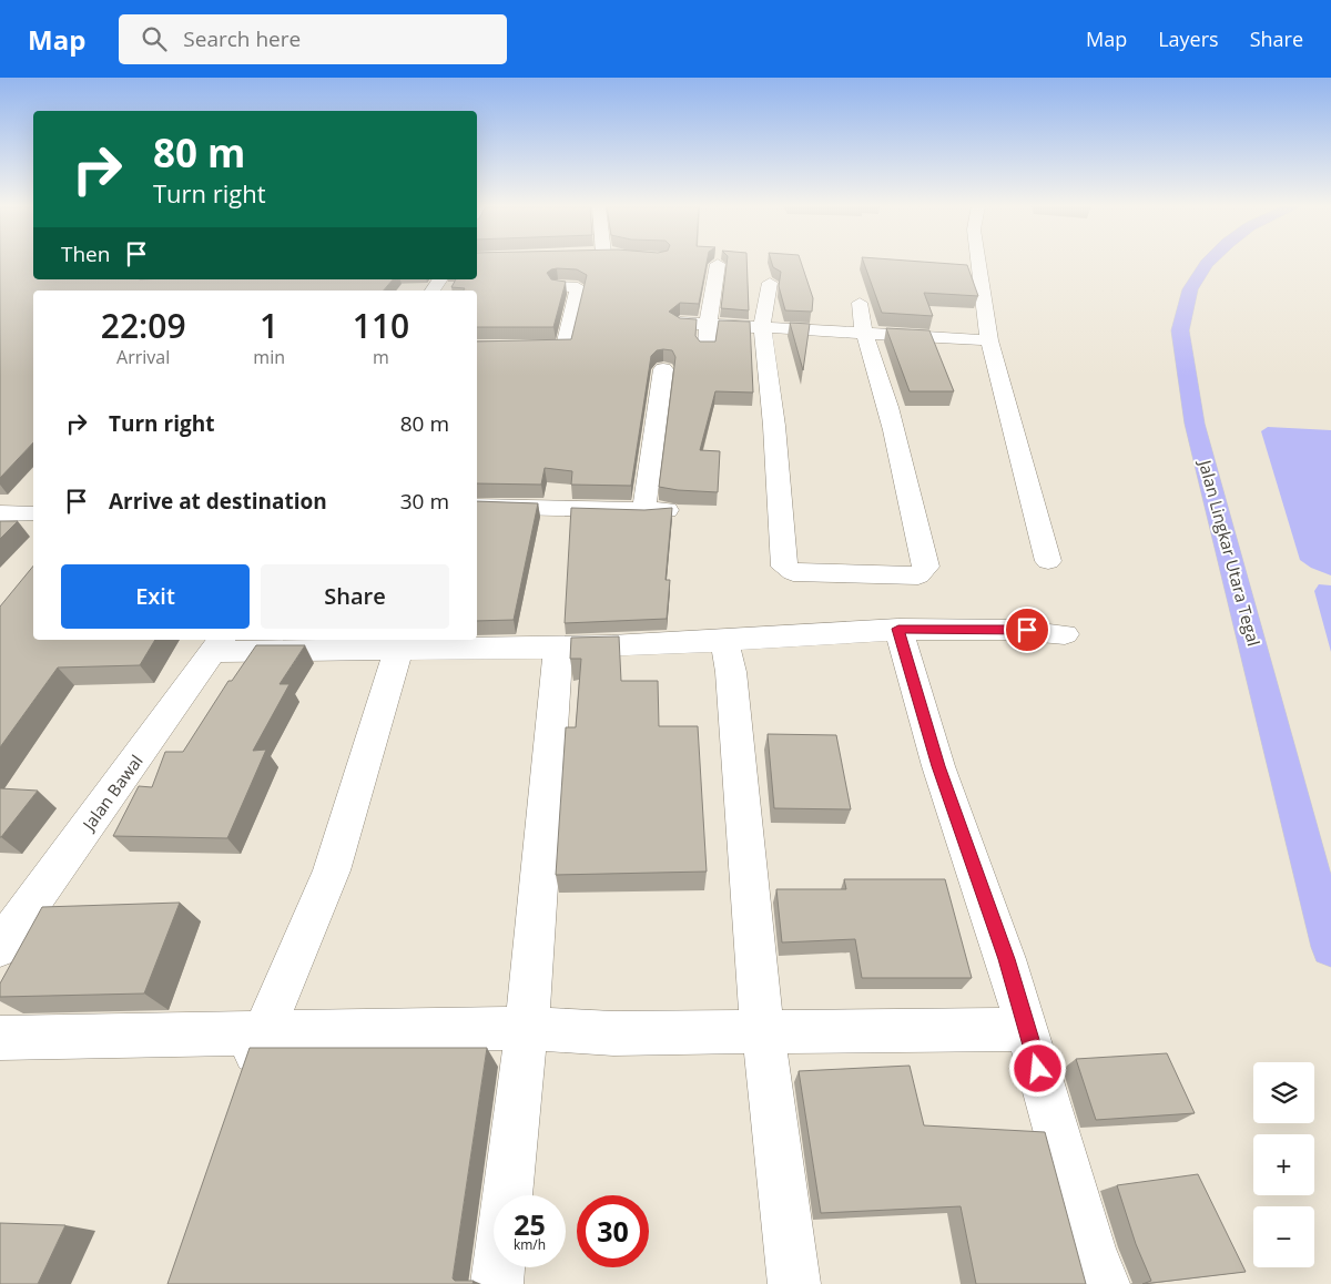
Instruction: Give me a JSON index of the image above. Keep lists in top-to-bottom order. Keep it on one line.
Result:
{"streets":{"highway":["Jalan Lingkar Utara Tegal"],"street":["Jalan Bawal"]},"page":{"header":"Map","search":"Search here","nav":["Map","Layers","Share"],"turn":["80 m","Turn right"],"then":"Then","eta":["22:09","Arrival","1","min","110","m"],"list":[{"name":"Turn right","value":"80 m"},{"name":"Arrive at destination","value":"30 m"}],"buttons":["Exit","Share"],"map_buttons":["+","−"],"speed":"25 km/h","limit":"30"}}
